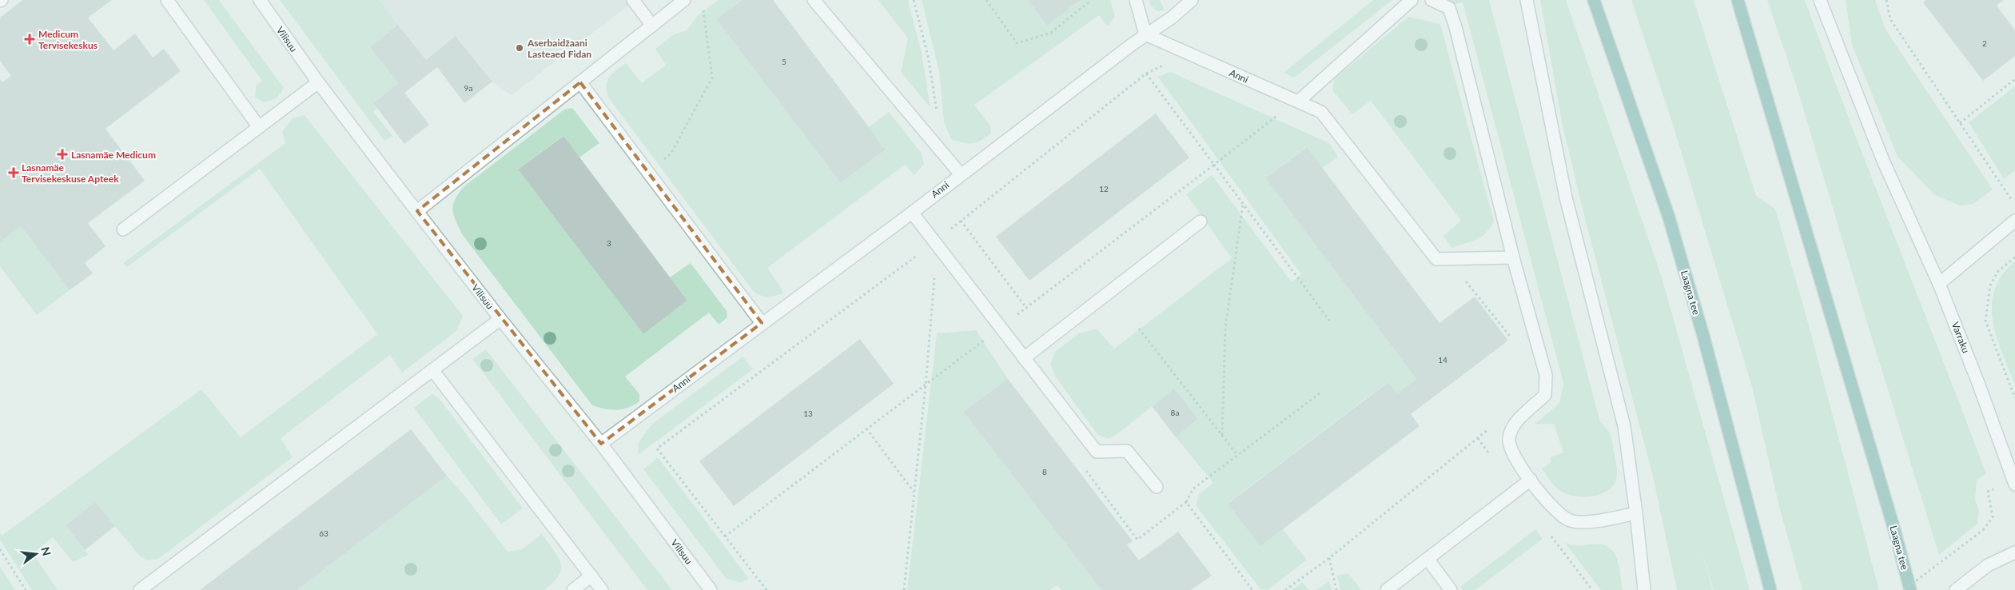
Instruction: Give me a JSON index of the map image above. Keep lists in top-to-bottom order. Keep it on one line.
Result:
{"streets":{"main road":["Laagna tee"],"street":["Vilisuu","Anni","Varraku"]},"crossings":[["Vilisuu","Anni"]],"places":{"health":["Medicum Tervisekeskus","Lasnamäe Medicum","Lasnamäe Tervisekeskuse Apteek"],"other":["Aserbaidžaani Lasteaed Fidan"]},"house_numbers":["2","5","9a","12","3","14","8a","13","8","63"],"north":"right"}
